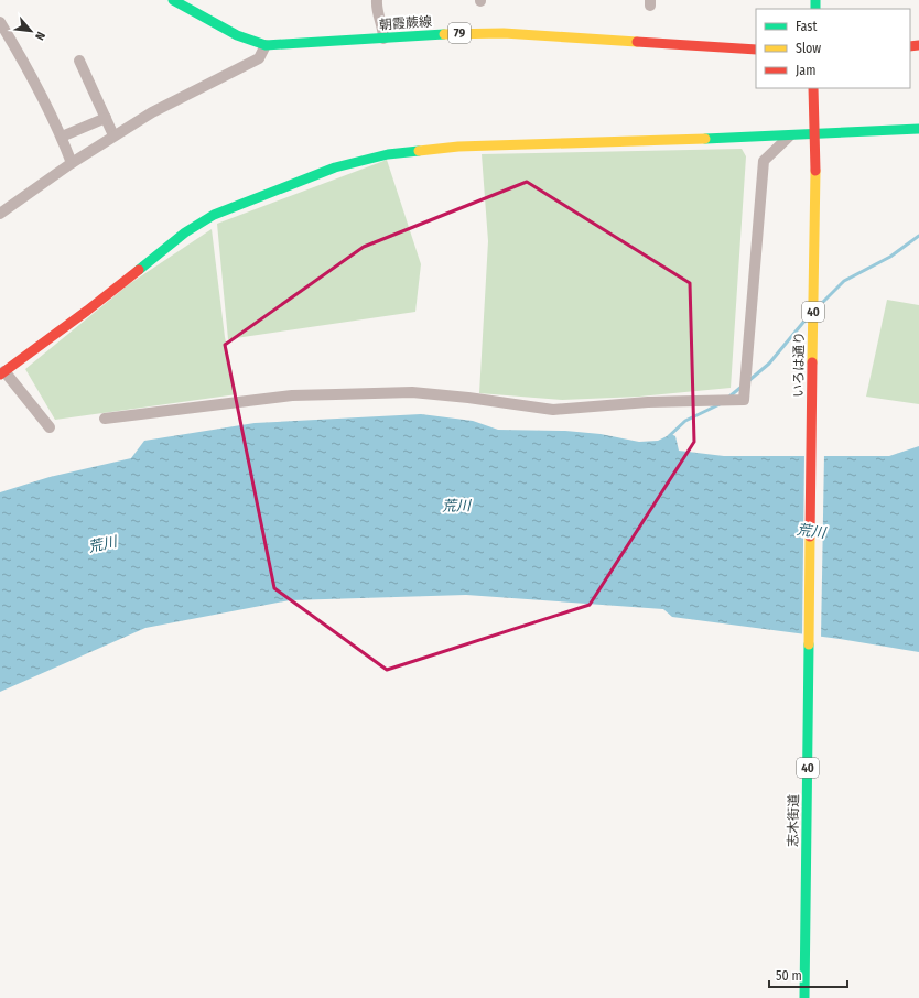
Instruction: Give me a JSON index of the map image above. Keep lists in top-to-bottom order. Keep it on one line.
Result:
{"streets":{"main road":["朝霞蕨線","79","40","いろは通り","志木街道"]},"crossings":[["いろは通り","志木街道"]],"water":["荒川"],"legend":["Fast","Slow","Jam"],"scale_bar":"50 m","north":"bottom right"}
